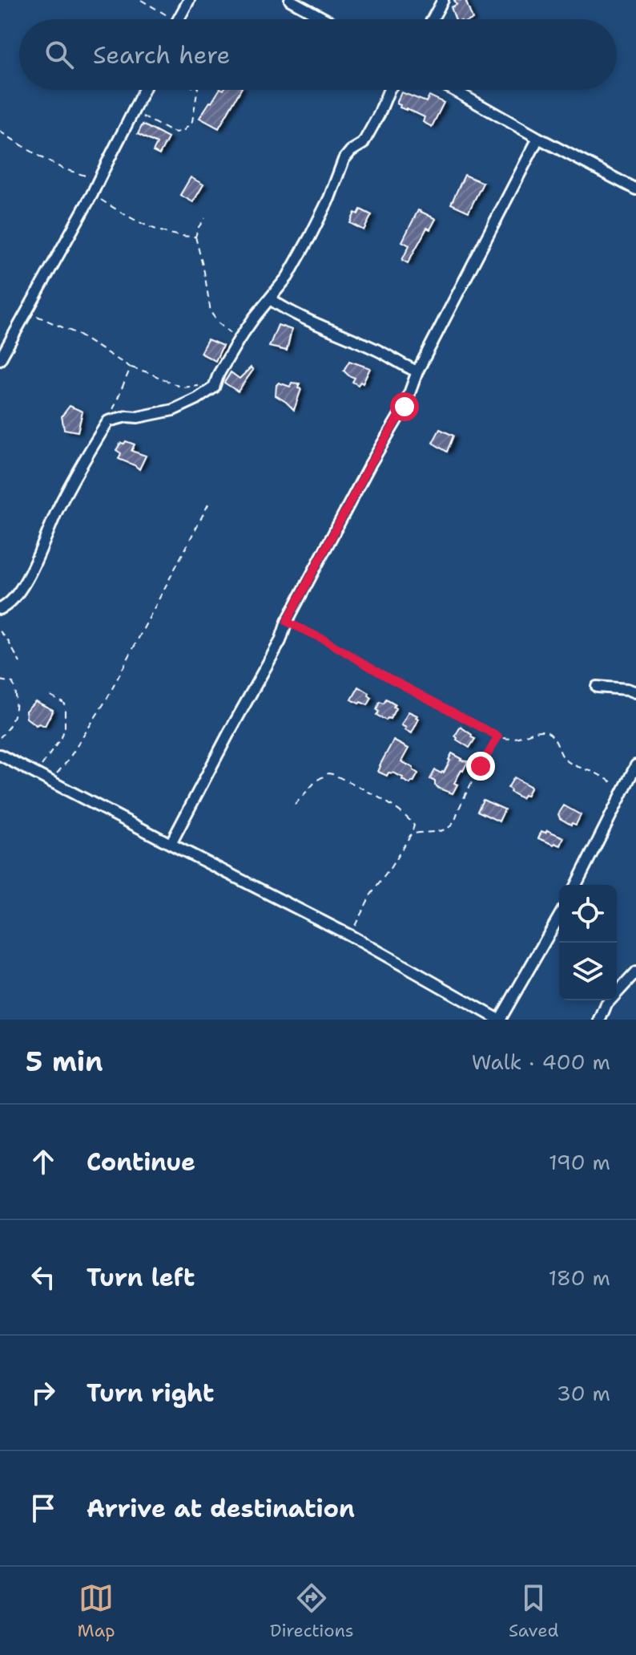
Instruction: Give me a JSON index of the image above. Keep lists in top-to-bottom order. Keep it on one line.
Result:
{"page":{"search":"Search here","heading":["5 min","Walk · 400 m"],"list":[["Continue","190 m"],["Turn left","180 m"],["Turn right","30 m"],"Arrive at destination"],"nav":["Map","Directions","Saved"]}}
